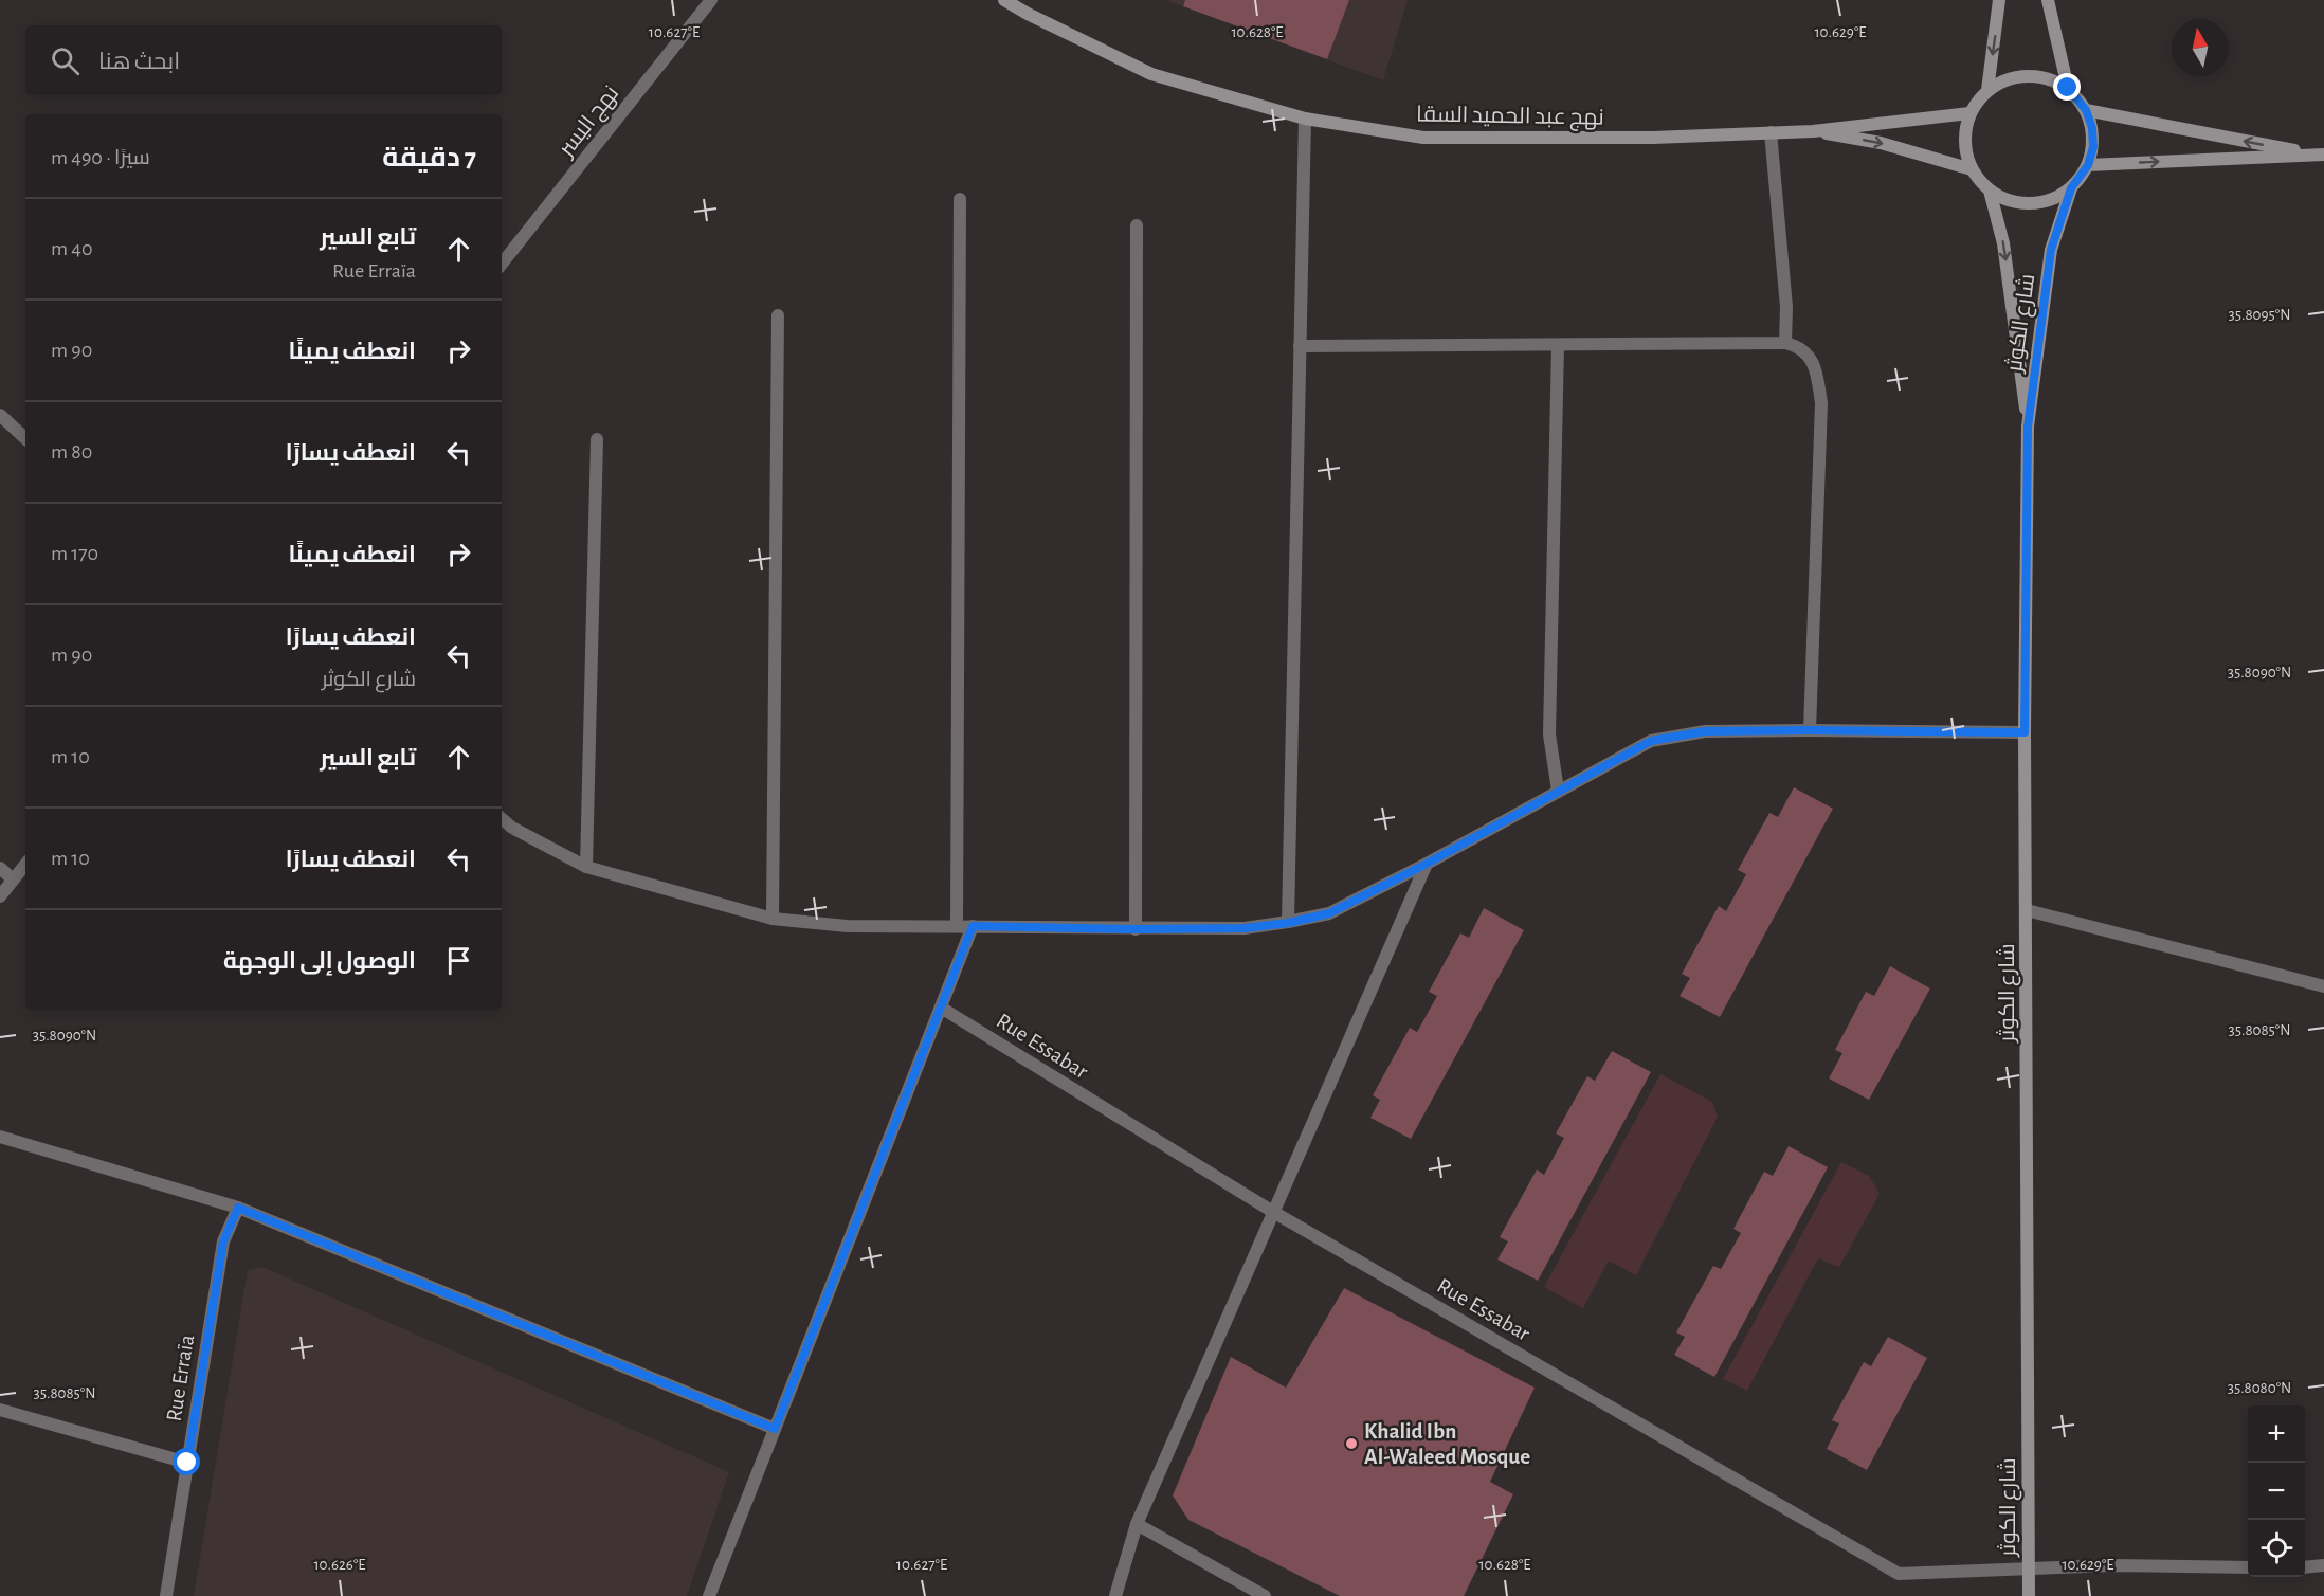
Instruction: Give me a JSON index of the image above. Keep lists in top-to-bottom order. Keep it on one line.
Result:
{"streets":{"main road":["نهج عبد الحميد السقا","شارع الكوثر"],"street":["نهج اليسر","Rue Essabar","Rue Erraïa"]},"crossings":[["نهج عبد الحميد السقا","شارع الكوثر"],["شارع الكوثر","Rue Essabar"]],"places":["Khalid Ibn Al-Waleed Mosque"],"north":"top","page":{"search":"ابحث هنا","heading":["7 دقيقة","سيرًا · 490 m"],"list":[["تابع السير","Rue Erraïa","40 m"],["انعطف يمينًا","90 m"],["انعطف يسارًا","80 m"],["انعطف يمينًا","170 m"],["انعطف يسارًا","شارع الكوثر","90 m"],["تابع السير","10 m"],["انعطف يسارًا","10 m"],"الوصول إلى الوجهة"],"map_buttons":["+","−"]},"coordinates":["10.627°E","10.628°E","10.629°E","35.8095°N","35.8090°N","35.8085°N","35.8080°N","10.626°E"]}
